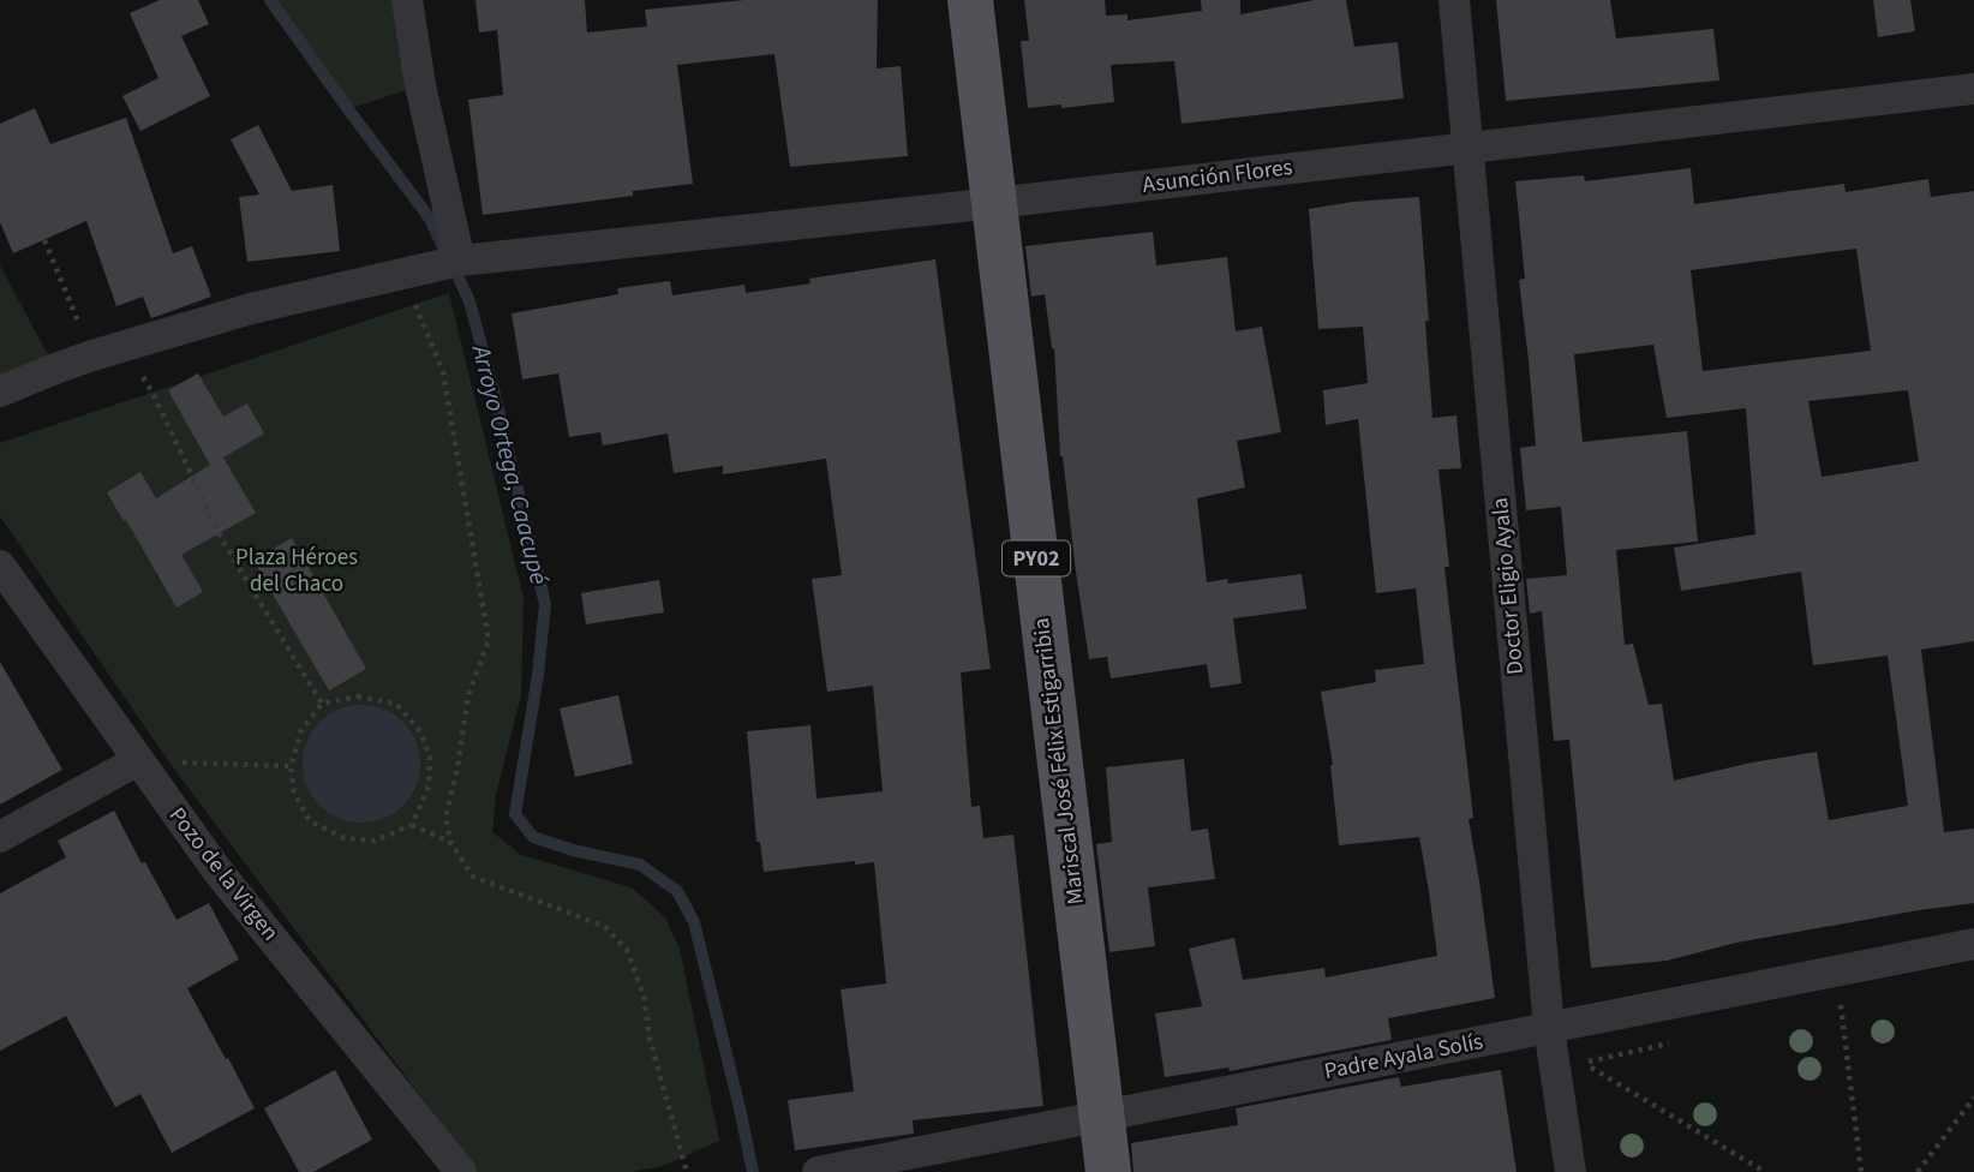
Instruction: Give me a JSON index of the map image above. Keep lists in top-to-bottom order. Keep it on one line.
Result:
{"streets":{"main road":["PY02","Mariscal José Félix Estigarribia"],"street":["Asunción Flores","Doctor Eligio Ayala","Pozo de la Virgen","Padre Ayala Solís"]},"crossings":[["Asunción Flores","Doctor Eligio Ayala"],["Asunción Flores","Mariscal José Félix Estigarribia"],["Doctor Eligio Ayala","Padre Ayala Solís"],["Mariscal José Félix Estigarribia","Padre Ayala Solís"]],"water":["Arroyo Ortega, Caacupé"],"parks":["Plaza Héroes del Chaco"]}
